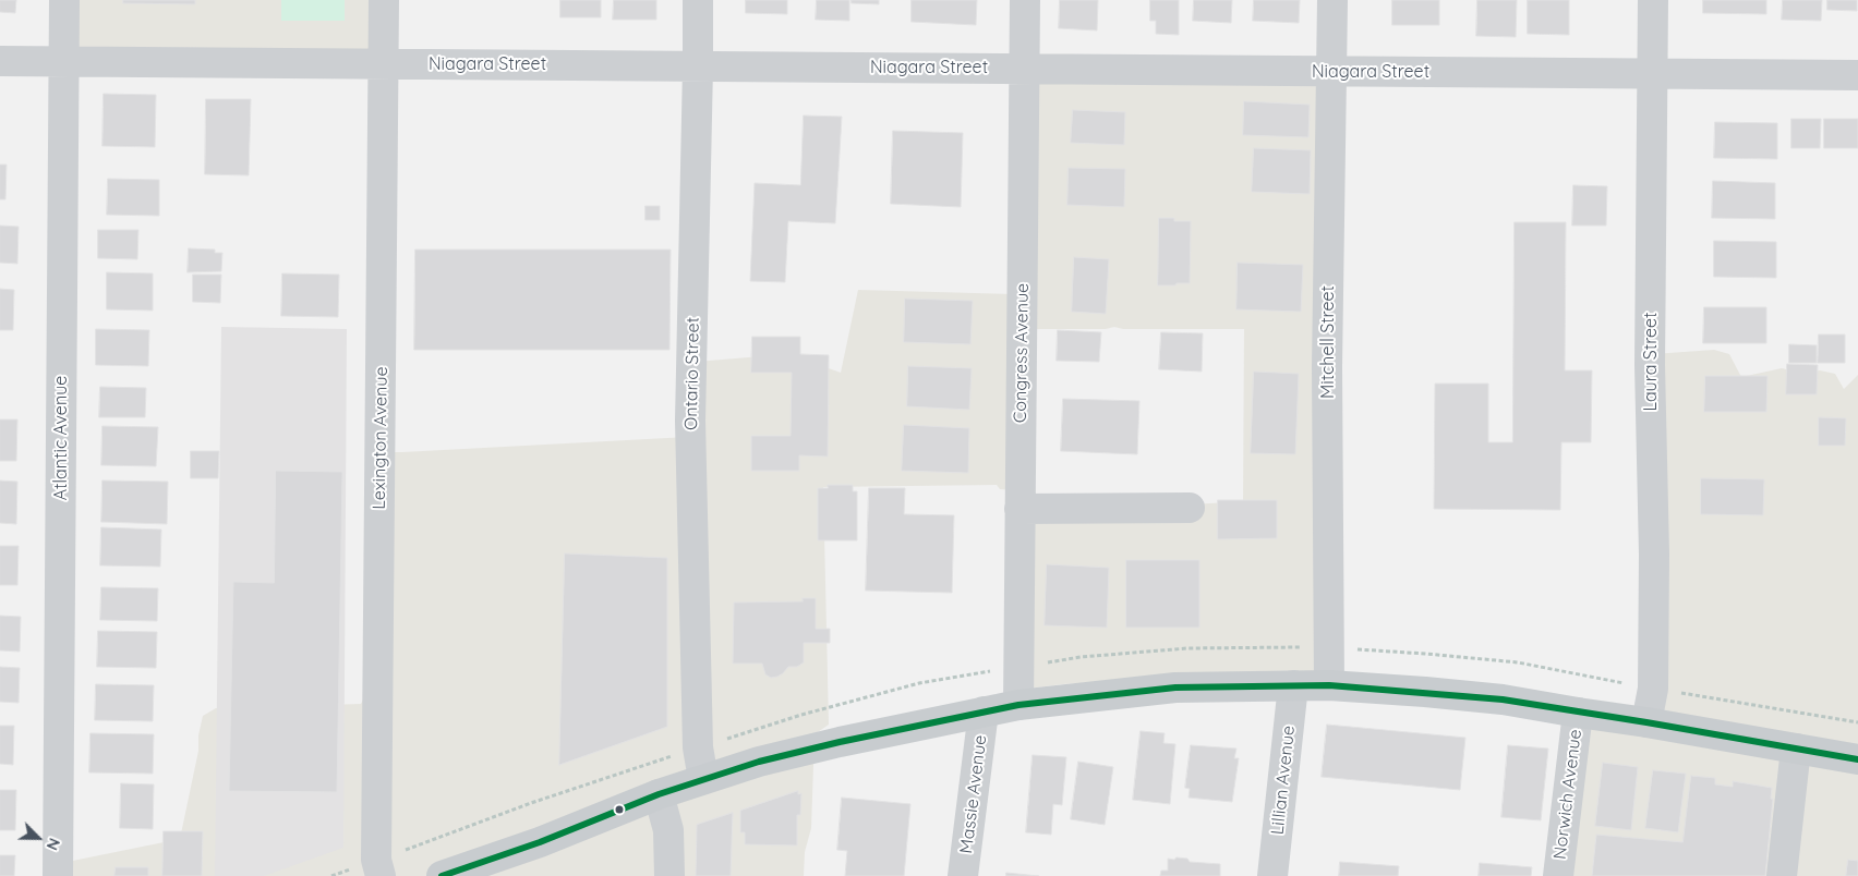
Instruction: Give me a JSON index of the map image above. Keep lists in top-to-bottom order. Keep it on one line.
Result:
{"streets":{"street":["Niagara Street","Mitchell Street","Congress Avenue","Laura Street","Ontario Street","Atlantic Avenue","Lexington Avenue","Lillian Avenue","Massie Avenue","Norwich Avenue"]},"crossings":[["Niagara Street","Mitchell Street"],["Niagara Street","Congress Avenue"],["Niagara Street","Laura Street"],["Niagara Street","Ontario Street"],["Niagara Street","Atlantic Avenue"],["Niagara Street","Lexington Avenue"]],"north":"bottom right"}
